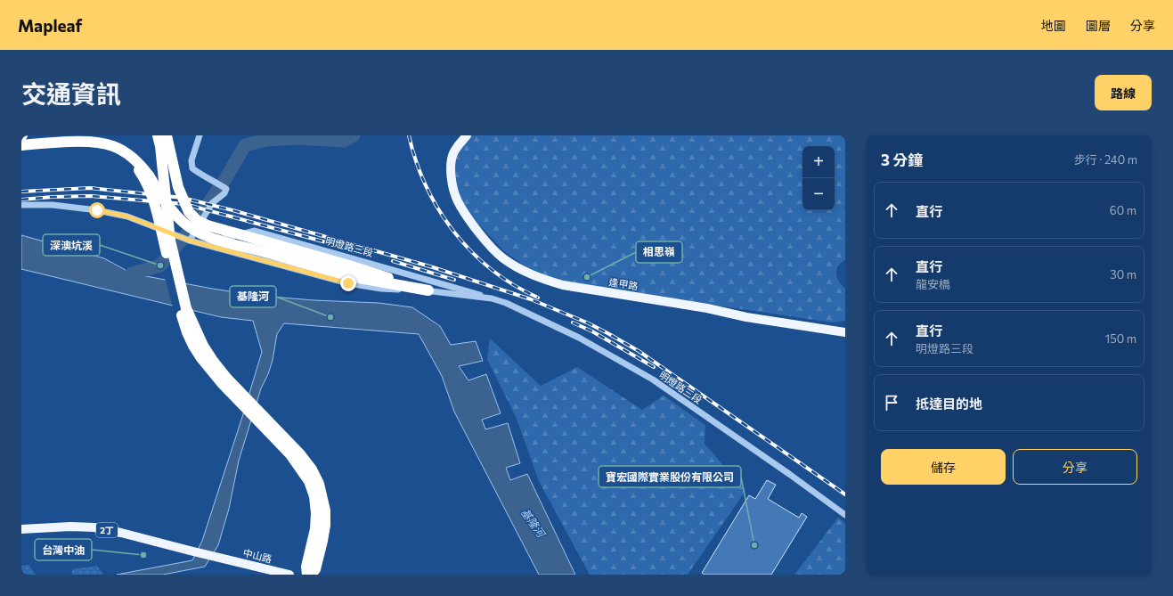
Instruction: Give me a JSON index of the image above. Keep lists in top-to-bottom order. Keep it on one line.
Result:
{"streets":{"main road":["逢甲路","2丁","中山路"],"street":["明燈路三段"]},"water":["基隆河"],"places":["深澳坑溪","相思嶺","基隆河","寶宏國際實業股份有限公司","台灣中油"],"page":{"header":"Mapleaf","nav":["地圖","圖層","分享"],"title":"交通資訊","buttons":["路線",["儲存","分享"]],"heading":["3 分鐘","步行 · 240 m"],"map_buttons":["+","−"],"list":[["直行","60 m"],["直行","龍安橋","30 m"],["直行","明燈路三段","150 m"],"抵達目的地"]}}
